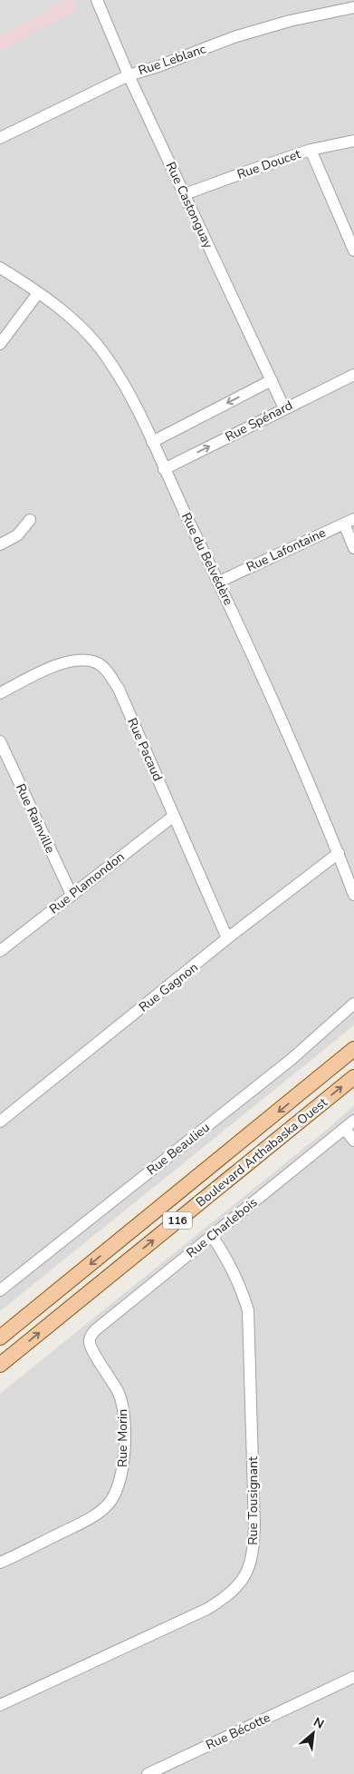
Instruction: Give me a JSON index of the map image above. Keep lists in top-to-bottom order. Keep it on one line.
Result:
{"streets":{"main road":["Boulevard Arthabaska Ouest","116"],"street":["Rue Leblanc","Rue Doucet","Rue Castonguay","Rue Spénard","Rue Lafontaine","Rue du Belvédère","Rue Pacaud","Rue Rainville","Rue Plamondon","Rue Gagnon","Rue Beaulieu","Rue Charlebois","Rue Morin","Rue Tousignant","Rue Bécotte"]},"crossings":[["Rue Leblanc","Rue Castonguay"],["Rue Doucet","Rue Castonguay"],["Rue Castonguay","Rue Spénard"],["Rue Spénard","Rue du Belvédère"],["Rue Lafontaine","Rue du Belvédère"],["Rue du Belvédère","Rue Gagnon"],["Rue Pacaud","Rue Plamondon"],["Rue Pacaud","Rue Gagnon"],["Rue Rainville","Rue Plamondon"],["Rue Charlebois","Rue Morin"],["Rue Charlebois","Rue Tousignant"]],"north":"top right"}
